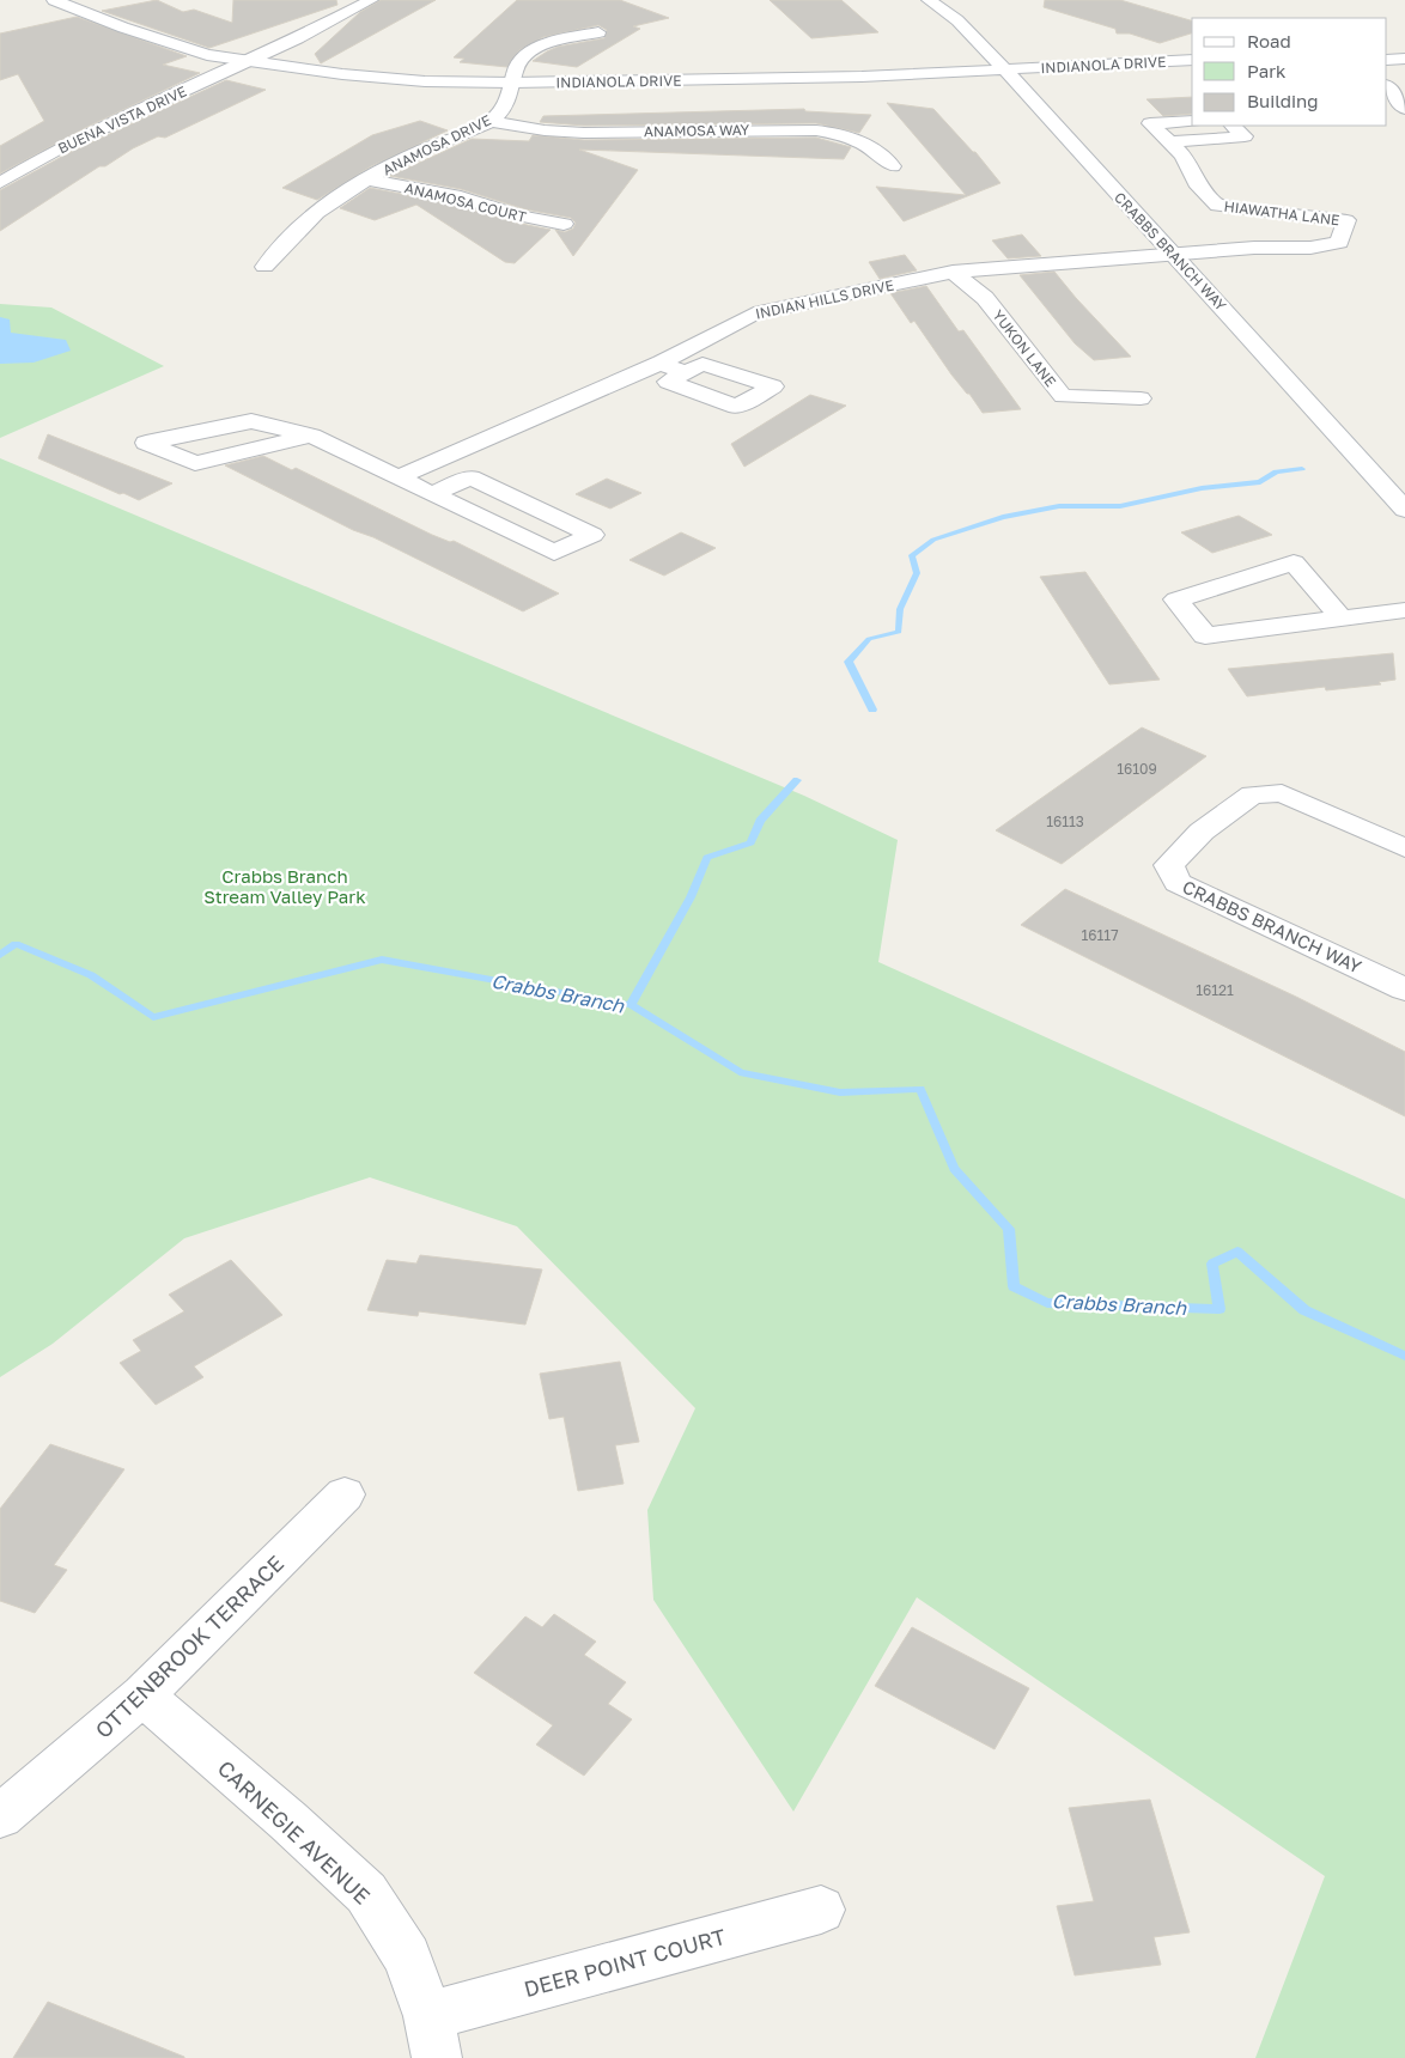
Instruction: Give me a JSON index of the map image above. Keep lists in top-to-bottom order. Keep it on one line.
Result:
{"streets":{"street":["INDIANOLA DRIVE","BUENA VISTA DRIVE","ANAMOSA WAY","ANAMOSA DRIVE","ANAMOSA COURT","HIAWATHA LANE","CRABBS BRANCH WAY","INDIAN HILLS DRIVE","YUKON LANE","OTTENBROOK TERRACE","CARNEGIE AVENUE","DEER POINT COURT"]},"crossings":[["INDIANOLA DRIVE","BUENA VISTA DRIVE"],["INDIANOLA DRIVE","ANAMOSA DRIVE"],["INDIANOLA DRIVE","CRABBS BRANCH WAY"],["ANAMOSA WAY","ANAMOSA DRIVE"],["ANAMOSA DRIVE","ANAMOSA COURT"],["HIAWATHA LANE","CRABBS BRANCH WAY"],["HIAWATHA LANE","INDIAN HILLS DRIVE"],["CRABBS BRANCH WAY","INDIAN HILLS DRIVE"],["INDIAN HILLS DRIVE","YUKON LANE"],["OTTENBROOK TERRACE","CARNEGIE AVENUE"],["CARNEGIE AVENUE","DEER POINT COURT"]],"water":["Crabbs Branch"],"parks":["Crabbs Branch Stream Valley Park"],"house_numbers":["16109","16113","16117","16121"],"legend":["Road","Park","Building"]}
